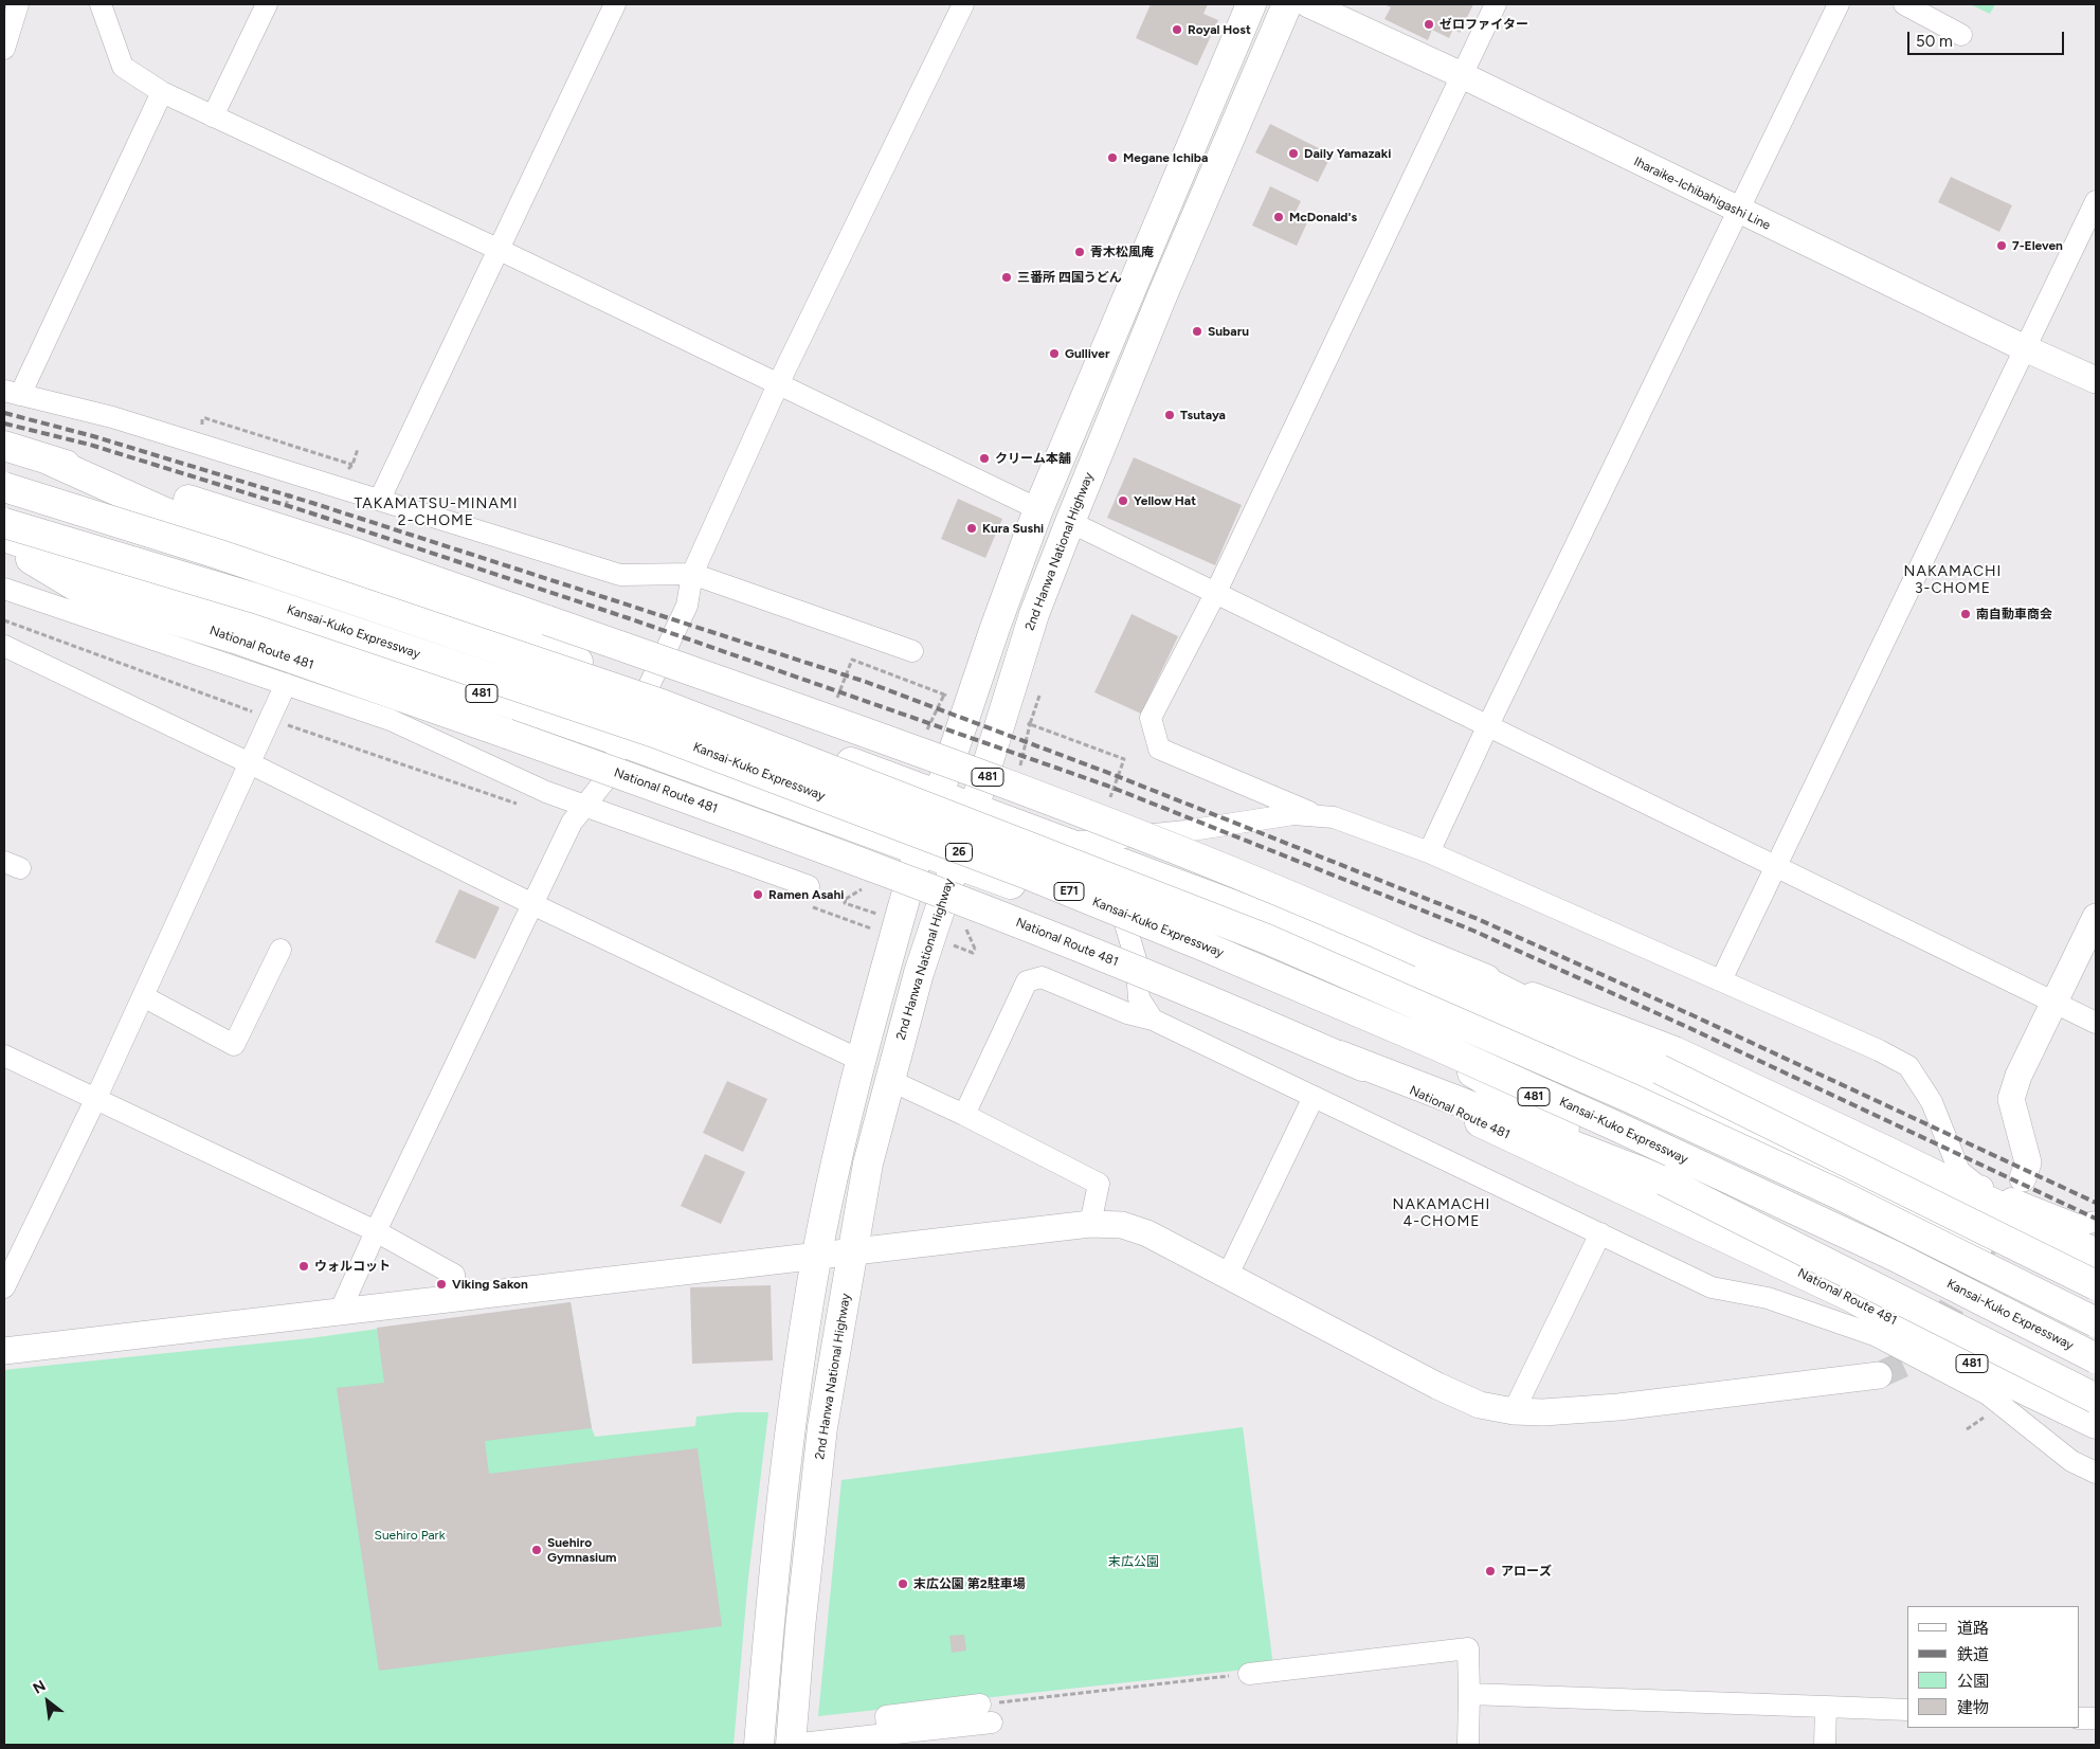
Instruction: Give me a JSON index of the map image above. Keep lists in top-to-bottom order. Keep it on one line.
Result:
{"streets":{"highway":["2nd Hanwa National Highway","Kansai-Kuko Expressway","National Route 481","481","26","E71"],"street":["Iharaike-Ichibahigashi Line"]},"crossings":[["2nd Hanwa National Highway","481"]],"districts":["TAKAMATSU-MINAMI 2-CHOME","NAKAMACHI 3-CHOME","NAKAMACHI 4-CHOME"],"parks":["Suehiro Park","末広公園"],"places":["ゼロファイター","Royal Host","Daily Yamazaki","Megane Ichiba","McDonald's","7-Eleven","青木松風庵","三番所 四国うどん","Subaru","Gulliver","Tsutaya","クリーム本舗","Yellow Hat","Kura Sushi","南自動車商会","Ramen Asahi","ウォルコット","Viking Sakon","Suehiro Gymnasium","アローズ","末広公園 第2駐車場"],"legend":["道路","鉄道","公園","建物"],"scale_bar":"50 m","north":"top left"}
